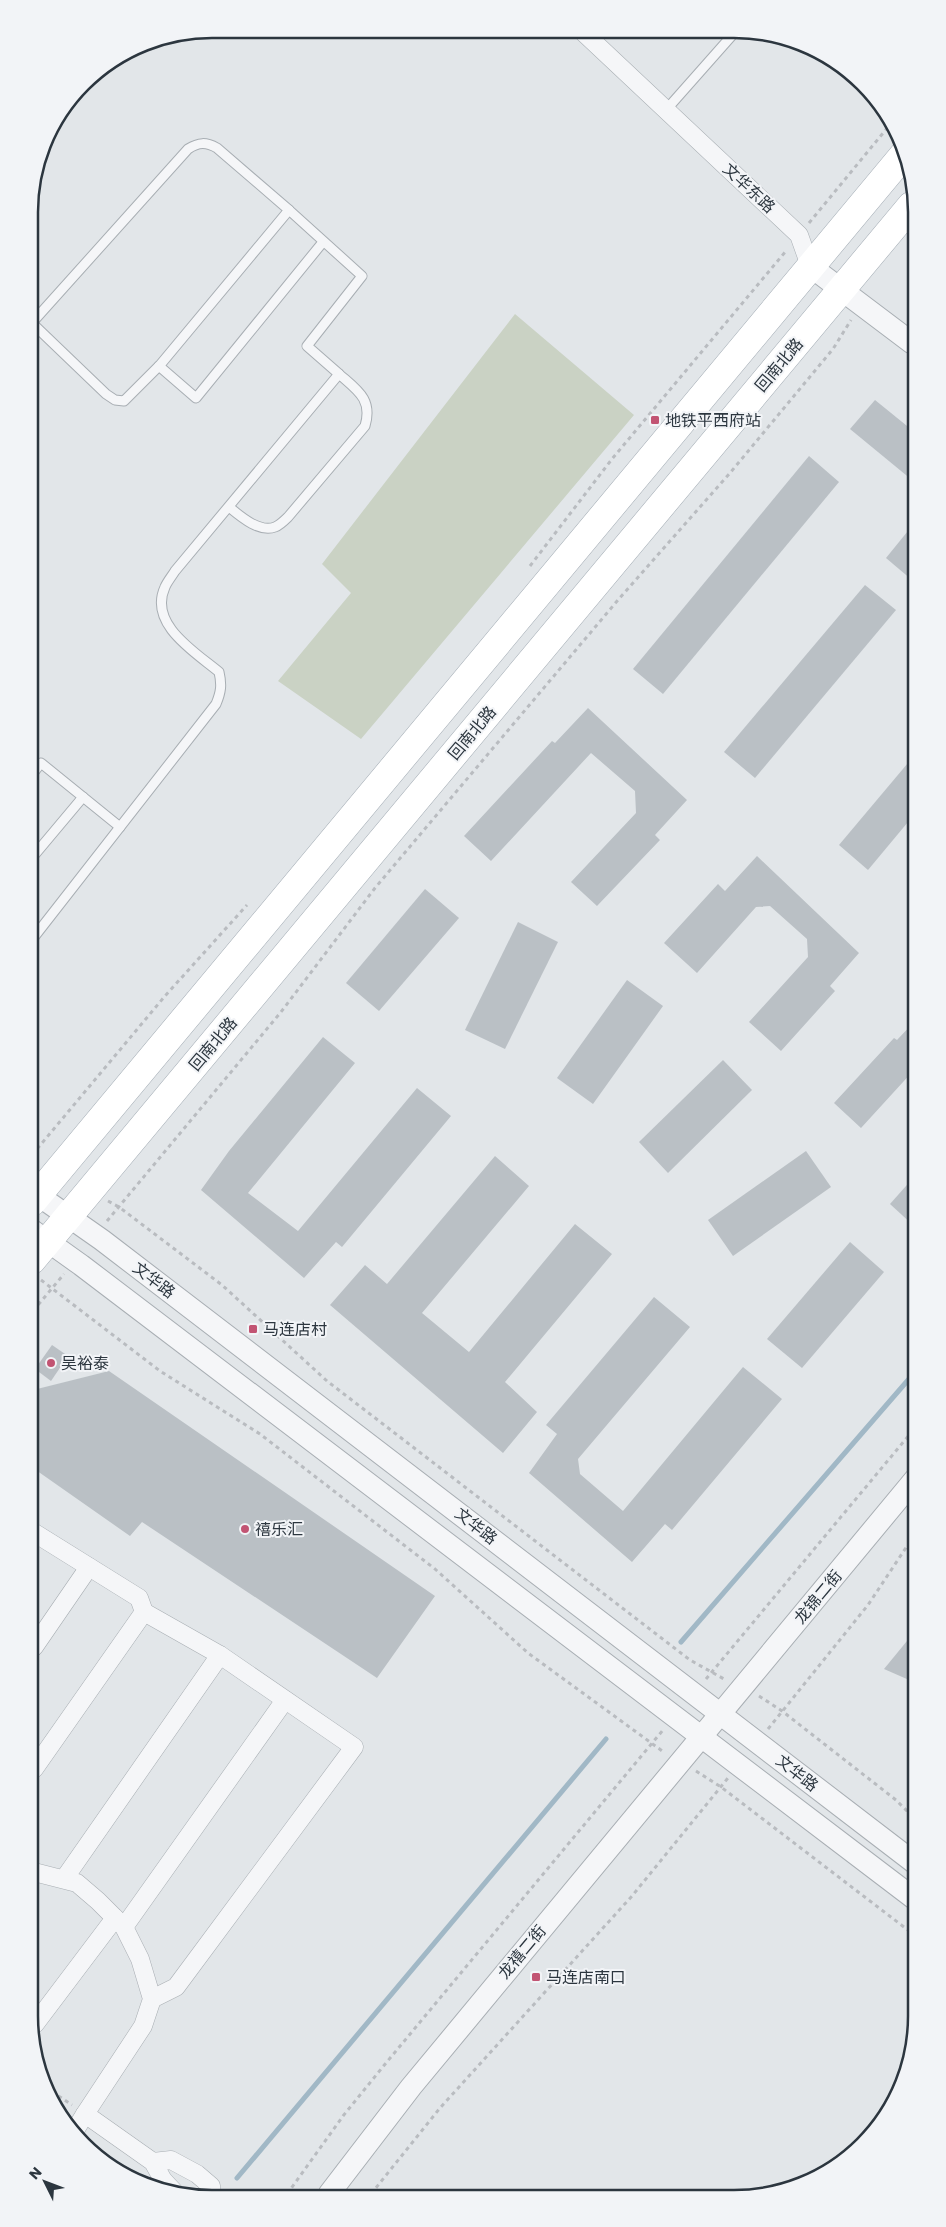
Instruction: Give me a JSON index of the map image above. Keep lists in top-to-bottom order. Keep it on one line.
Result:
{"streets":{"main road":["回南北路"],"street":["文华东路","文华路","龙锦二街","龙禧二街"]},"crossings":[["回南北路","文华路"],["文华路","龙锦二街"],["文华路","龙禧二街"],["龙锦二街","龙禧二街"]],"places":{"transit":["地铁平西府站","马连店村","马连店南口"],"other":["吴裕泰","禧乐汇"]},"north":"top left"}
